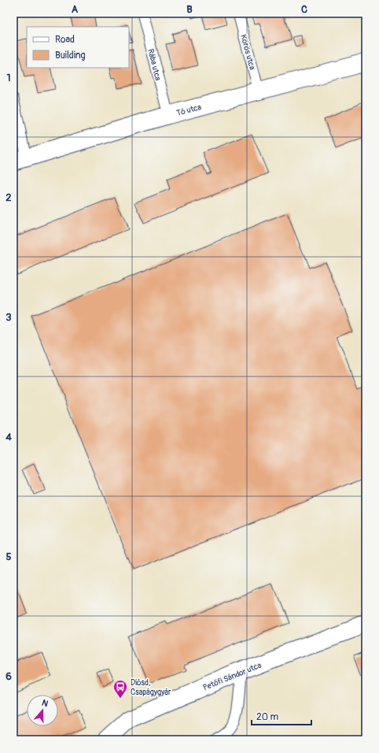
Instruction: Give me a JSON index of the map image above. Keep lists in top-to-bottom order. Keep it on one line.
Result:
{"streets":{"street":["Tó utca","Petőfi Sándor utca"],"lane":["Körös utca","Rába utca"]},"crossings":[["Körös utca","Tó utca"],["Rába utca","Tó utca"]],"places":{"bus stop":["Diósd, Csapágygyár"]},"legend":["Road","Building"],"scale_bar":"20 m","north":"top","grid":{"columns":["A","B","C"],"rows":["1","2","3","4","5","6"]}}
